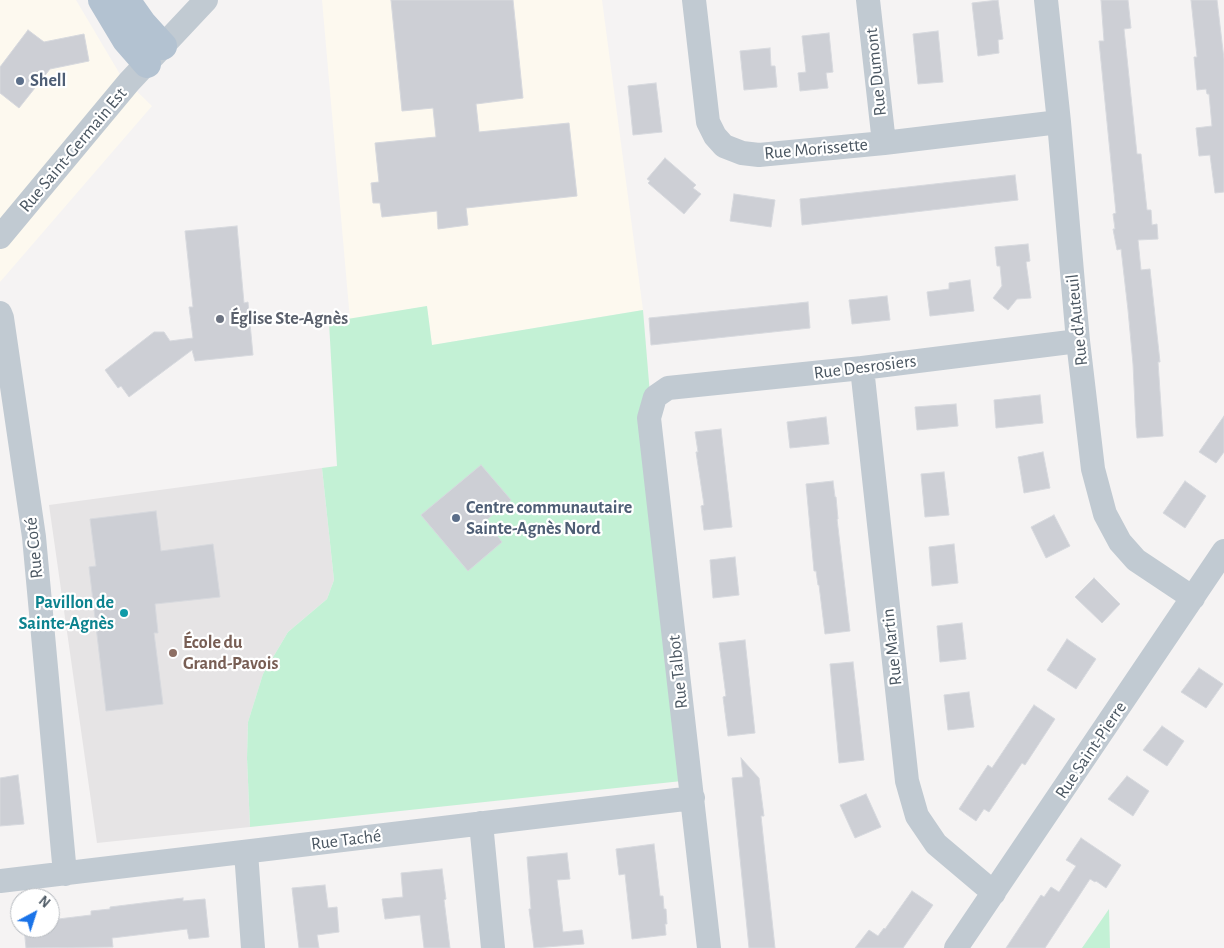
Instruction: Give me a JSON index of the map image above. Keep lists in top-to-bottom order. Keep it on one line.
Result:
{"streets":{"street":["Rue Dumont","Rue Morissette","Rue Saint-Germain Est","Rue d'Auteuil","Rue Desrosiers","Rue Coté","Rue Martin","Rue Talbot","Rue Saint-Pierre","Rue Taché"]},"crossings":[["Rue Dumont","Rue Morissette"],["Rue Morissette","Rue d'Auteuil"],["Rue d'Auteuil","Rue Desrosiers"],["Rue d'Auteuil","Rue Saint-Pierre"],["Rue Desrosiers","Rue Martin"],["Rue Desrosiers","Rue Talbot"],["Rue Coté","Rue Taché"],["Rue Martin","Rue Saint-Pierre"],["Rue Talbot","Rue Taché"]],"places":["Shell","Église Ste-Agnès","Centre communautaire Sainte-Agnès Nord","Pavillon de Sainte-Agnès","École du Grand-Pavois"],"north":"top right"}
